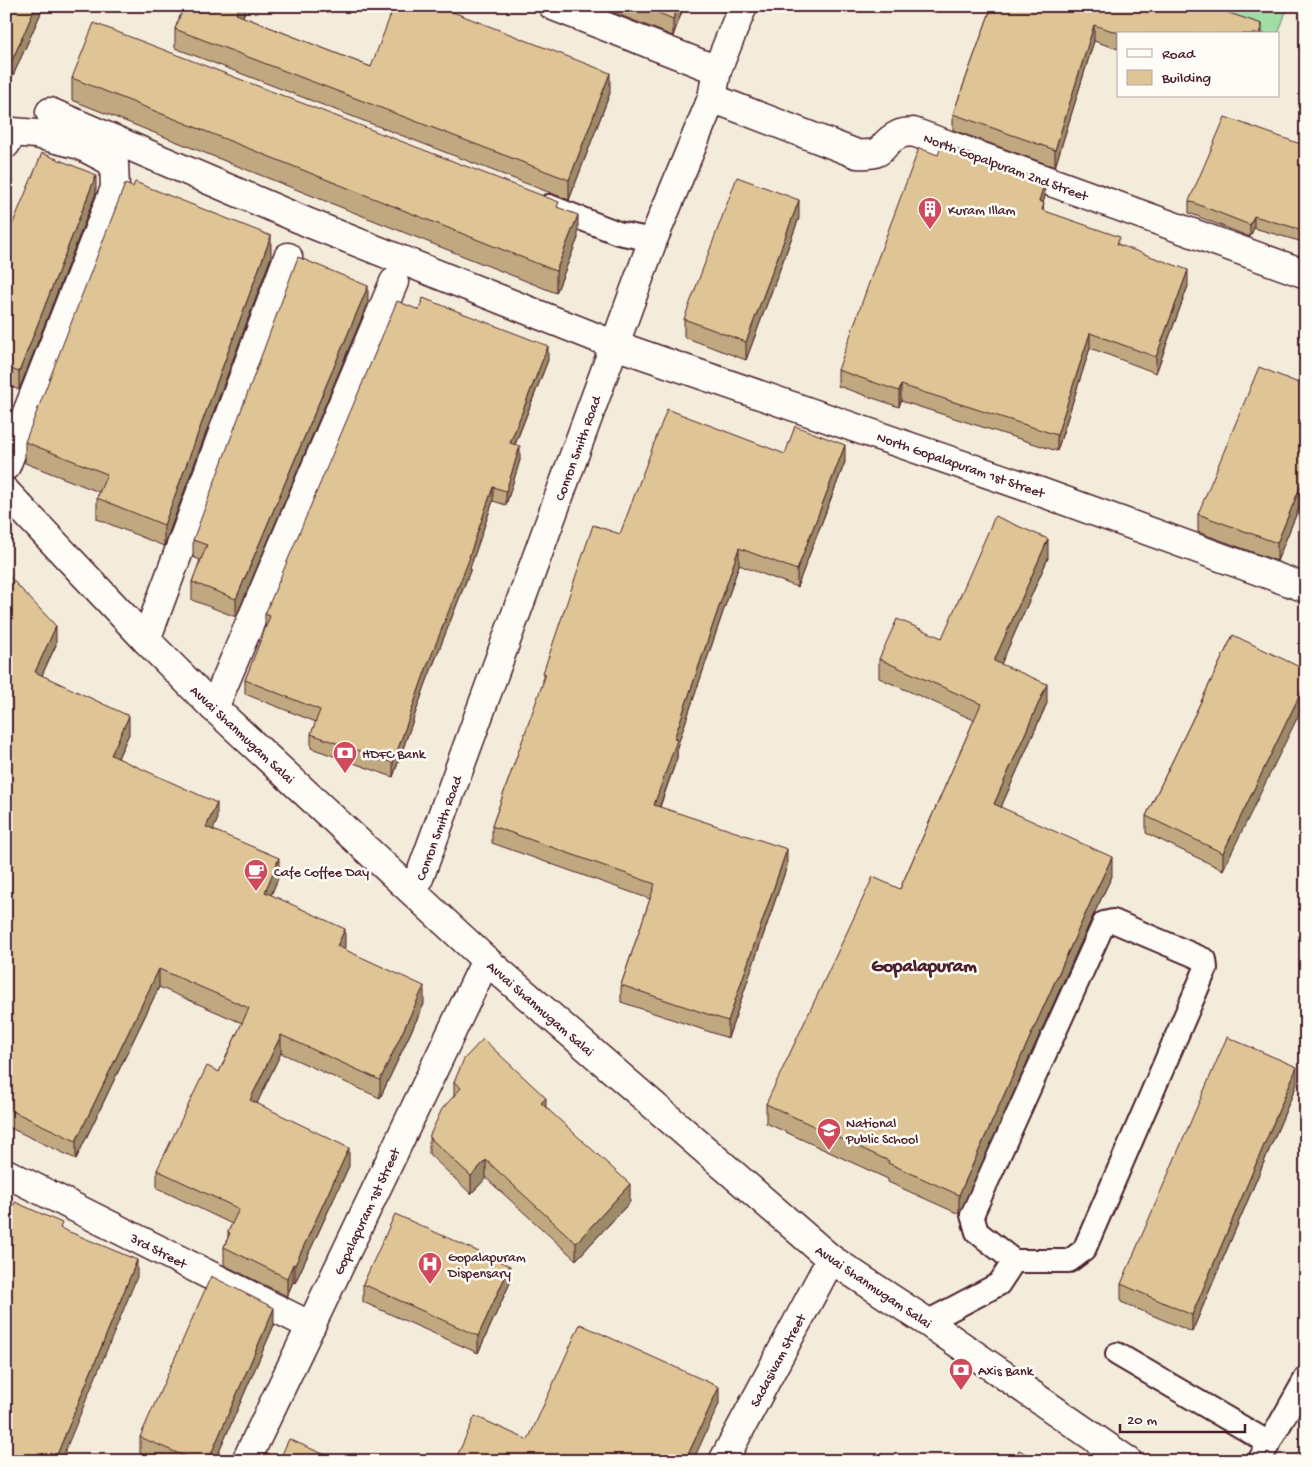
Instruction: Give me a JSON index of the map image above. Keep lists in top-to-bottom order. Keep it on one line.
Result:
{"streets":{"street":["North Gopalpuram 2nd Street","Conron Smith Road","North Gopalapuram 1st Street","Avvai Shanmugam Salai","Gopalapuram 1st Street","3rd Street","Sadasivam Street"]},"crossings":[["North Gopalpuram 2nd Street","Conron Smith Road"],["Conron Smith Road","North Gopalapuram 1st Street"],["Conron Smith Road","Avvai Shanmugam Salai"],["Avvai Shanmugam Salai","Gopalapuram 1st Street"],["Avvai Shanmugam Salai","Sadasivam Street"],["Gopalapuram 1st Street","3rd Street"]],"districts":["Gopalapuram"],"places":{"building":["Kuram Illam"],"bank":["HDFC Bank","Axis Bank"],"cafe":["Cafe Coffee Day"],"school or university":["National Public School"],"hospital":["Gopalapuram Dispensary"]},"legend":["Road","Building"],"scale_bar":"20 m"}
